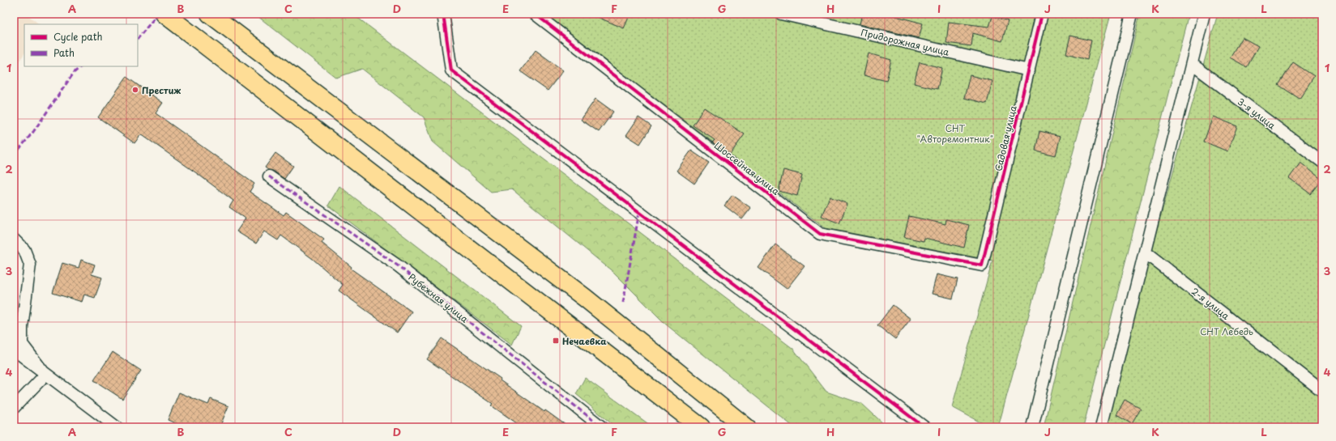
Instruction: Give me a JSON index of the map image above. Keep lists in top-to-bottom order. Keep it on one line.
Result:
{"streets":{"street":["Придорожная улица","3-я улица","Садовая улица","Шоссейная улица","Рубежная улица","2-я улица"]},"crossings":[["Придорожная улица","Садовая улица"],["Садовая улица","Шоссейная улица"]],"parks":["СНТ \"Авторемонтник\"","СНТ Лебедь"],"places":{"other":["Престиж"],"transit":["Нечаевка"]},"legend":["Cycle path","Path"],"grid":{"columns":["A","B","C","D","E","F","G","H","I","J","K","L"],"rows":["1","2","3","4"]}}
